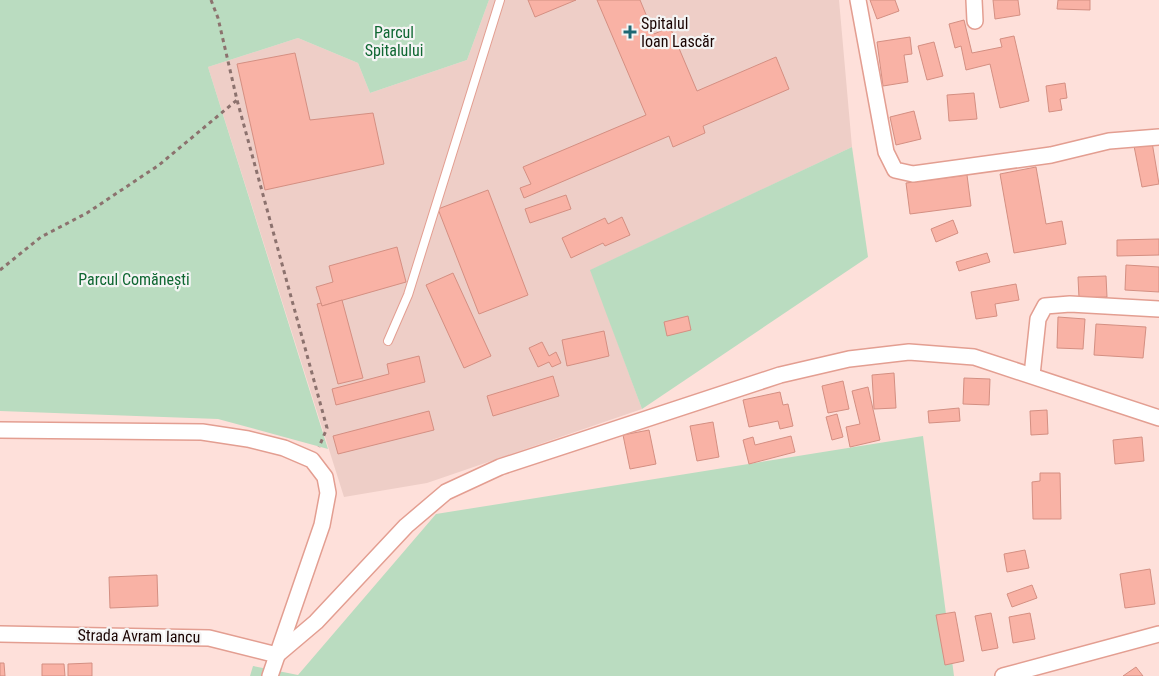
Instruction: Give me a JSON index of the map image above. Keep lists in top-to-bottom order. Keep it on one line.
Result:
{"streets":{"street":["Strada Avram Iancu"]},"parks":["Parcul Spitalului","Parcul Comănești"],"places":{"health":["Spitalul Ioan Lascăr"]}}
